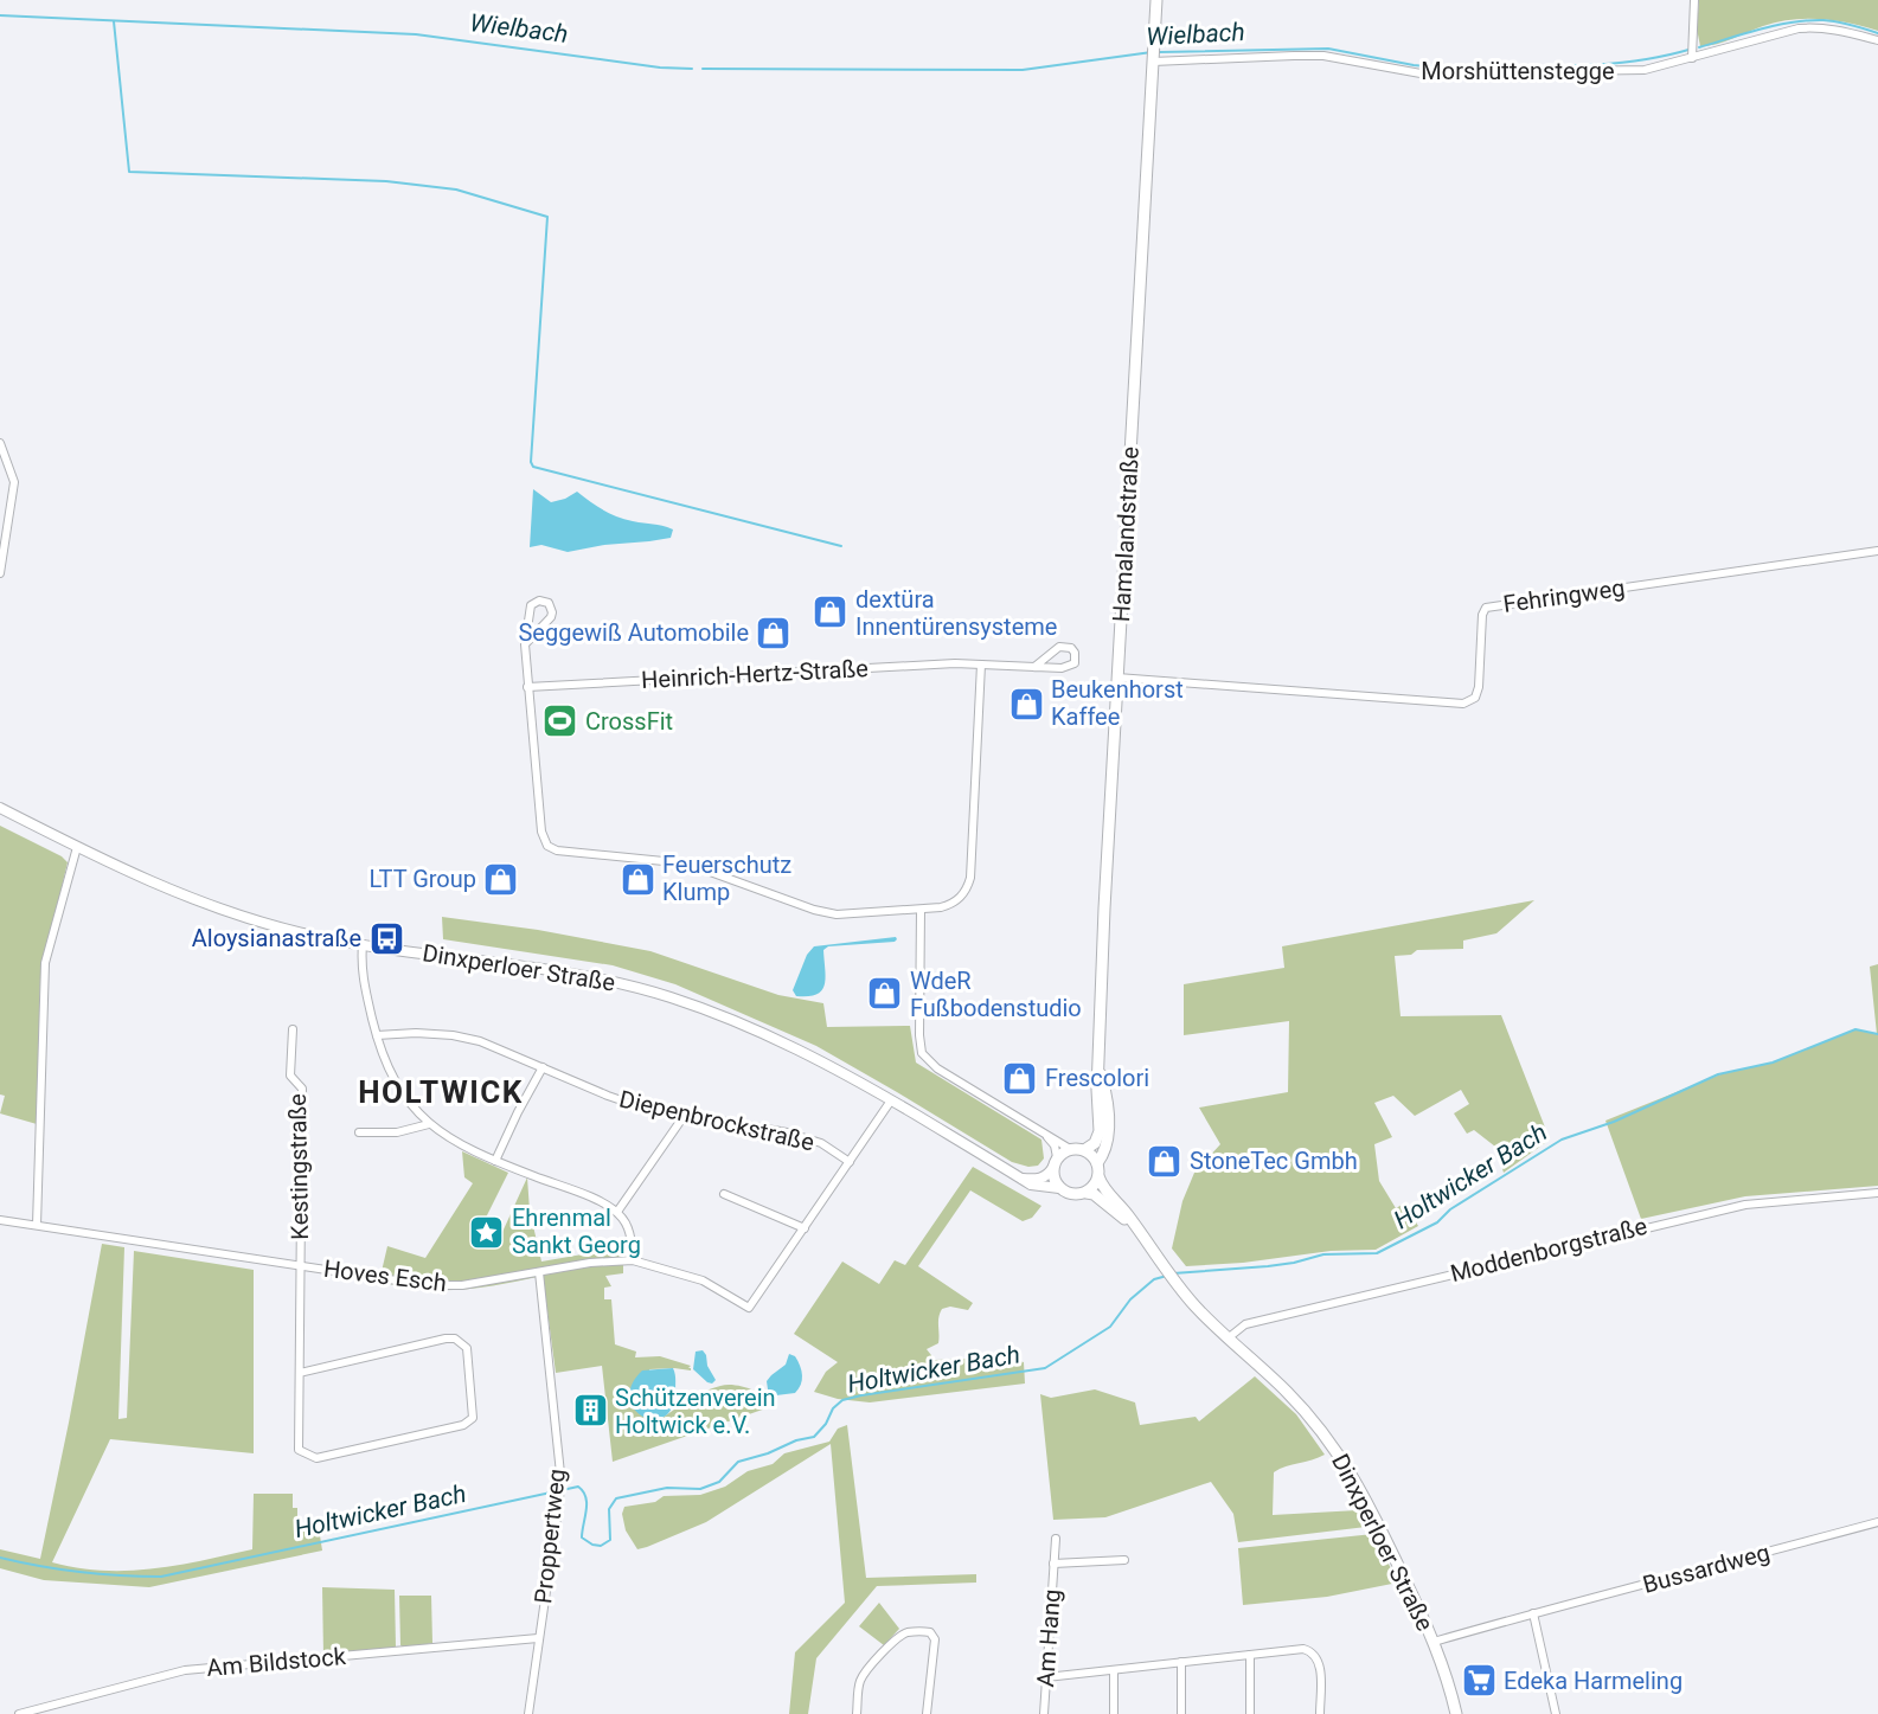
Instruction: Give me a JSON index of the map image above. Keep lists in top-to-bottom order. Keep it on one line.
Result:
{"streets":{"main road":["Hamalandstraße","Dinxperloer Straße"],"street":["Morshüttenstegge","Fehringweg","Heinrich-Hertz-Straße","Diepenbrockstraße","Kestingstraße","Moddenborgstraße","Hoves Esch","Proppertweg","Bussardweg","Am Hang","Am Bildstock"]},"crossings":[["Morshüttenstegge","Hamalandstraße"],["Hamalandstraße","Fehringweg"],["Hamalandstraße","Dinxperloer Straße"],["Dinxperloer Straße","Moddenborgstraße"],["Dinxperloer Straße","Hoves Esch"],["Dinxperloer Straße","Bussardweg"],["Diepenbrockstraße","Hoves Esch"],["Kestingstraße","Hoves Esch"],["Hoves Esch","Proppertweg"],["Proppertweg","Am Bildstock"]],"districts":["HOLTWICK"],"water":["Wielbach","Holtwicker Bach"],"places":{"shop":["dextüra Innentürensysteme","Seggewiß Automobile","Beukenhorst Kaffee","LTT Group","Feuerschutz Klump","WdeR Fußbodenstudio","Frescolori","StoneTec Gmbh"],"sports":["CrossFit"],"bus stop":["Aloysianastraße"],"place":["Ehrenmal Sankt Georg"],"building":["Schützenverein Holtwick e.V."],"supermarket":["Edeka Harmeling"]}}
